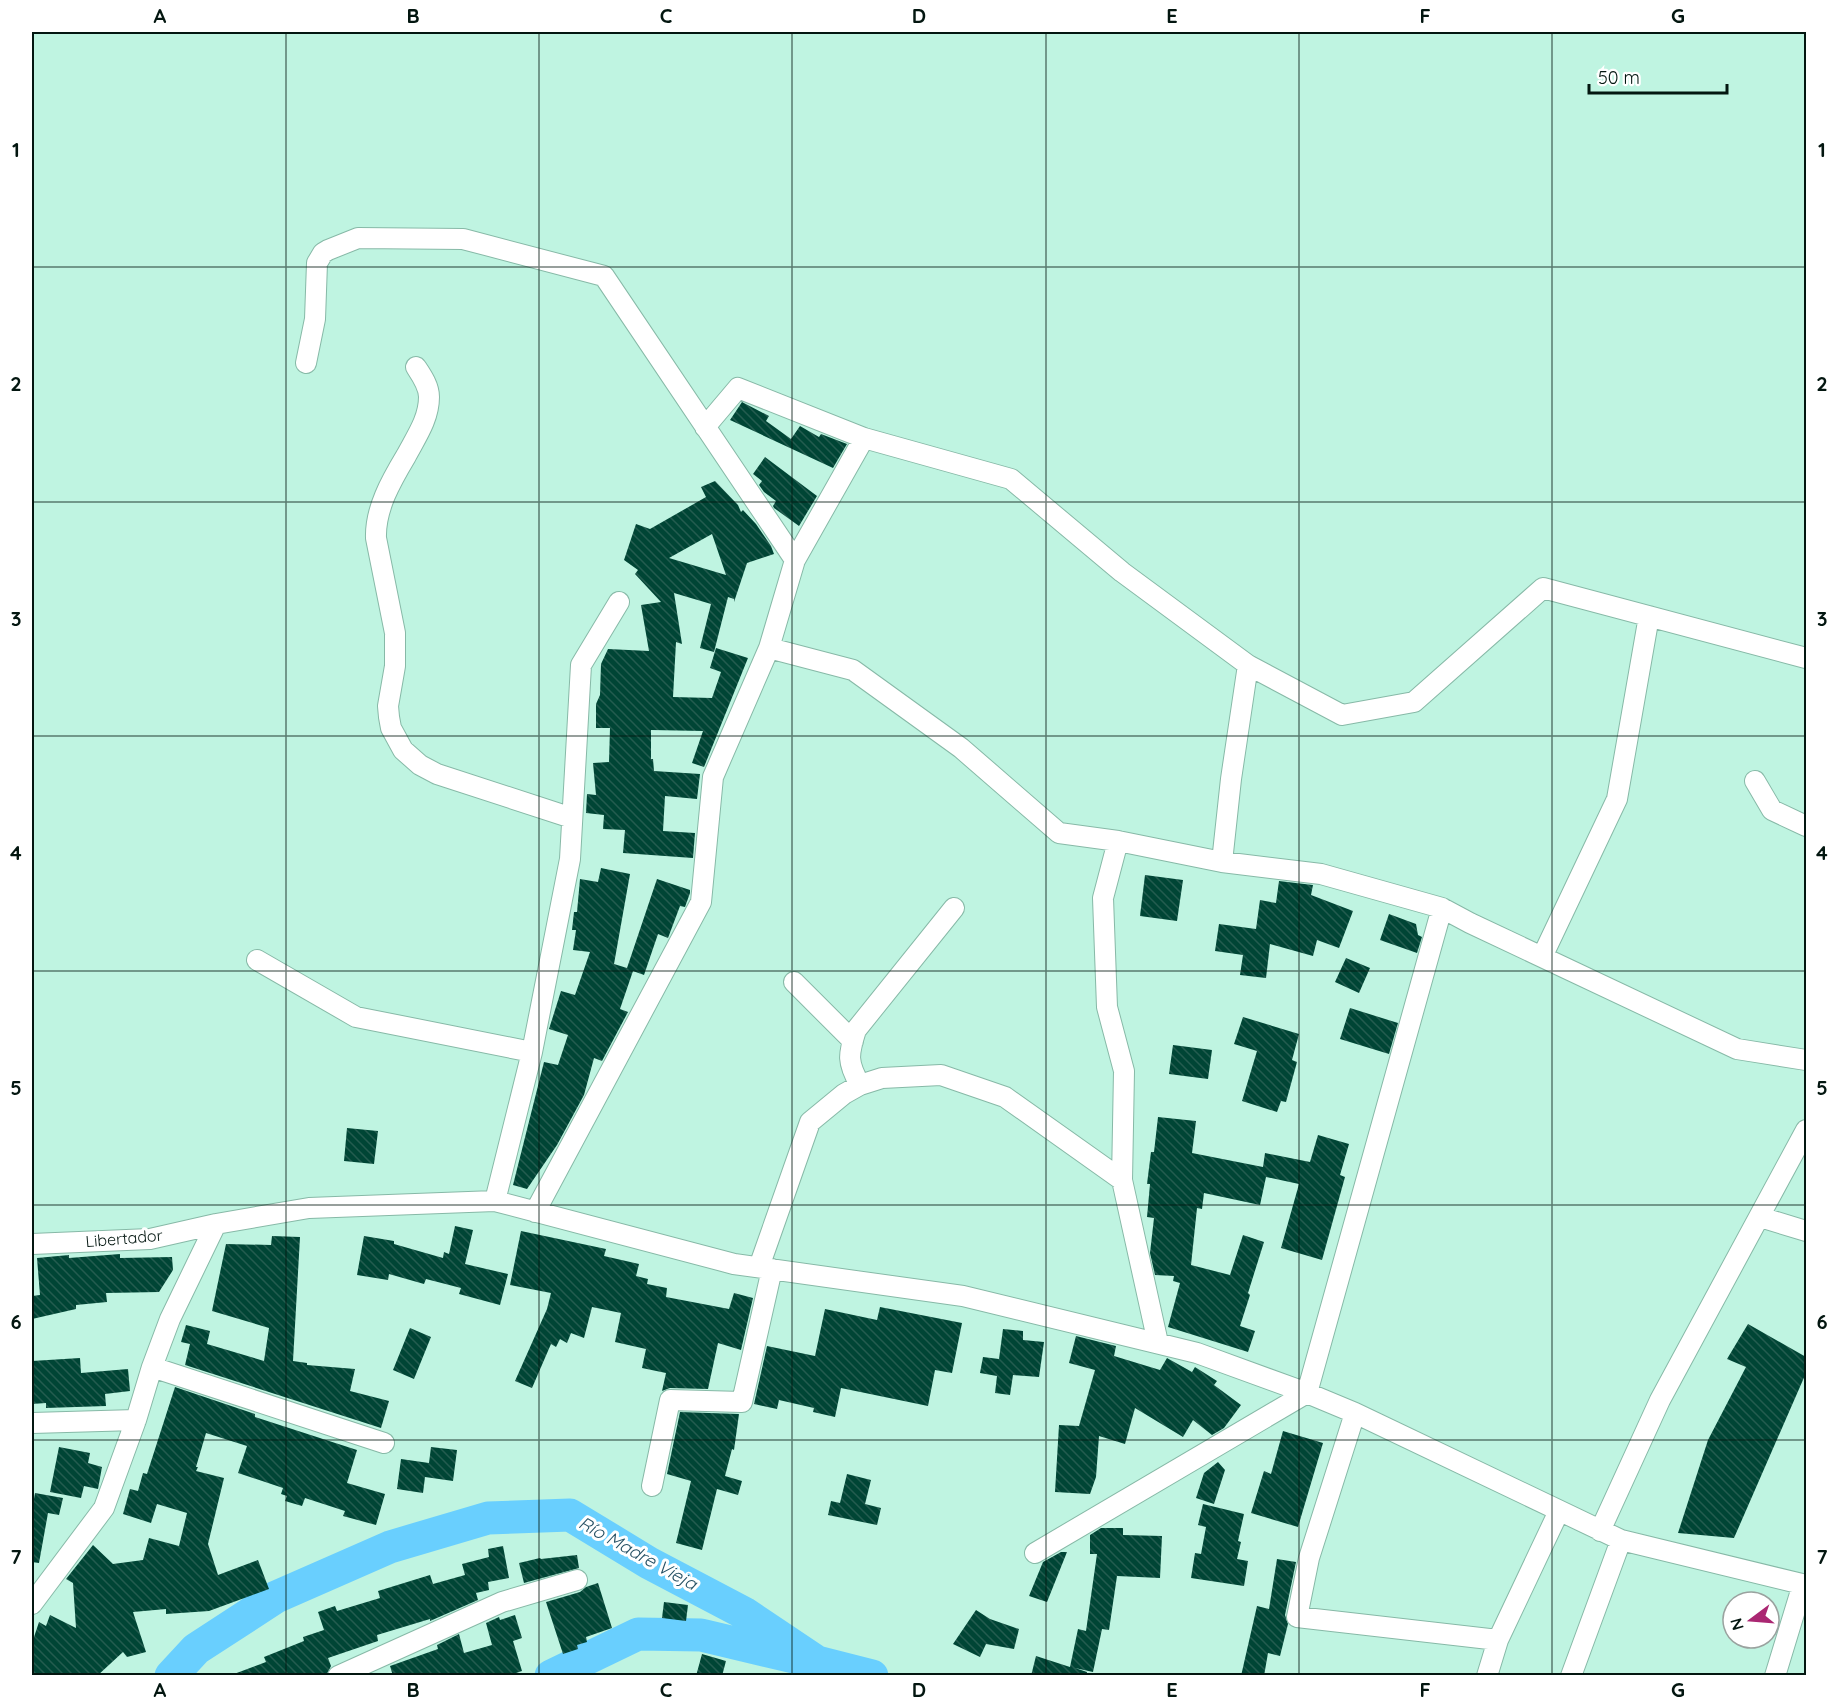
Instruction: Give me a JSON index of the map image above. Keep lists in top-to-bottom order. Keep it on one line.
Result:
{"streets":{"street":["Libertador"]},"water":["Río Madre Vieja"],"scale_bar":"50 m","north":"left","grid":{"columns":["A","B","C","D","E","F","G"],"rows":["1","2","3","4","5","6","7"]}}
